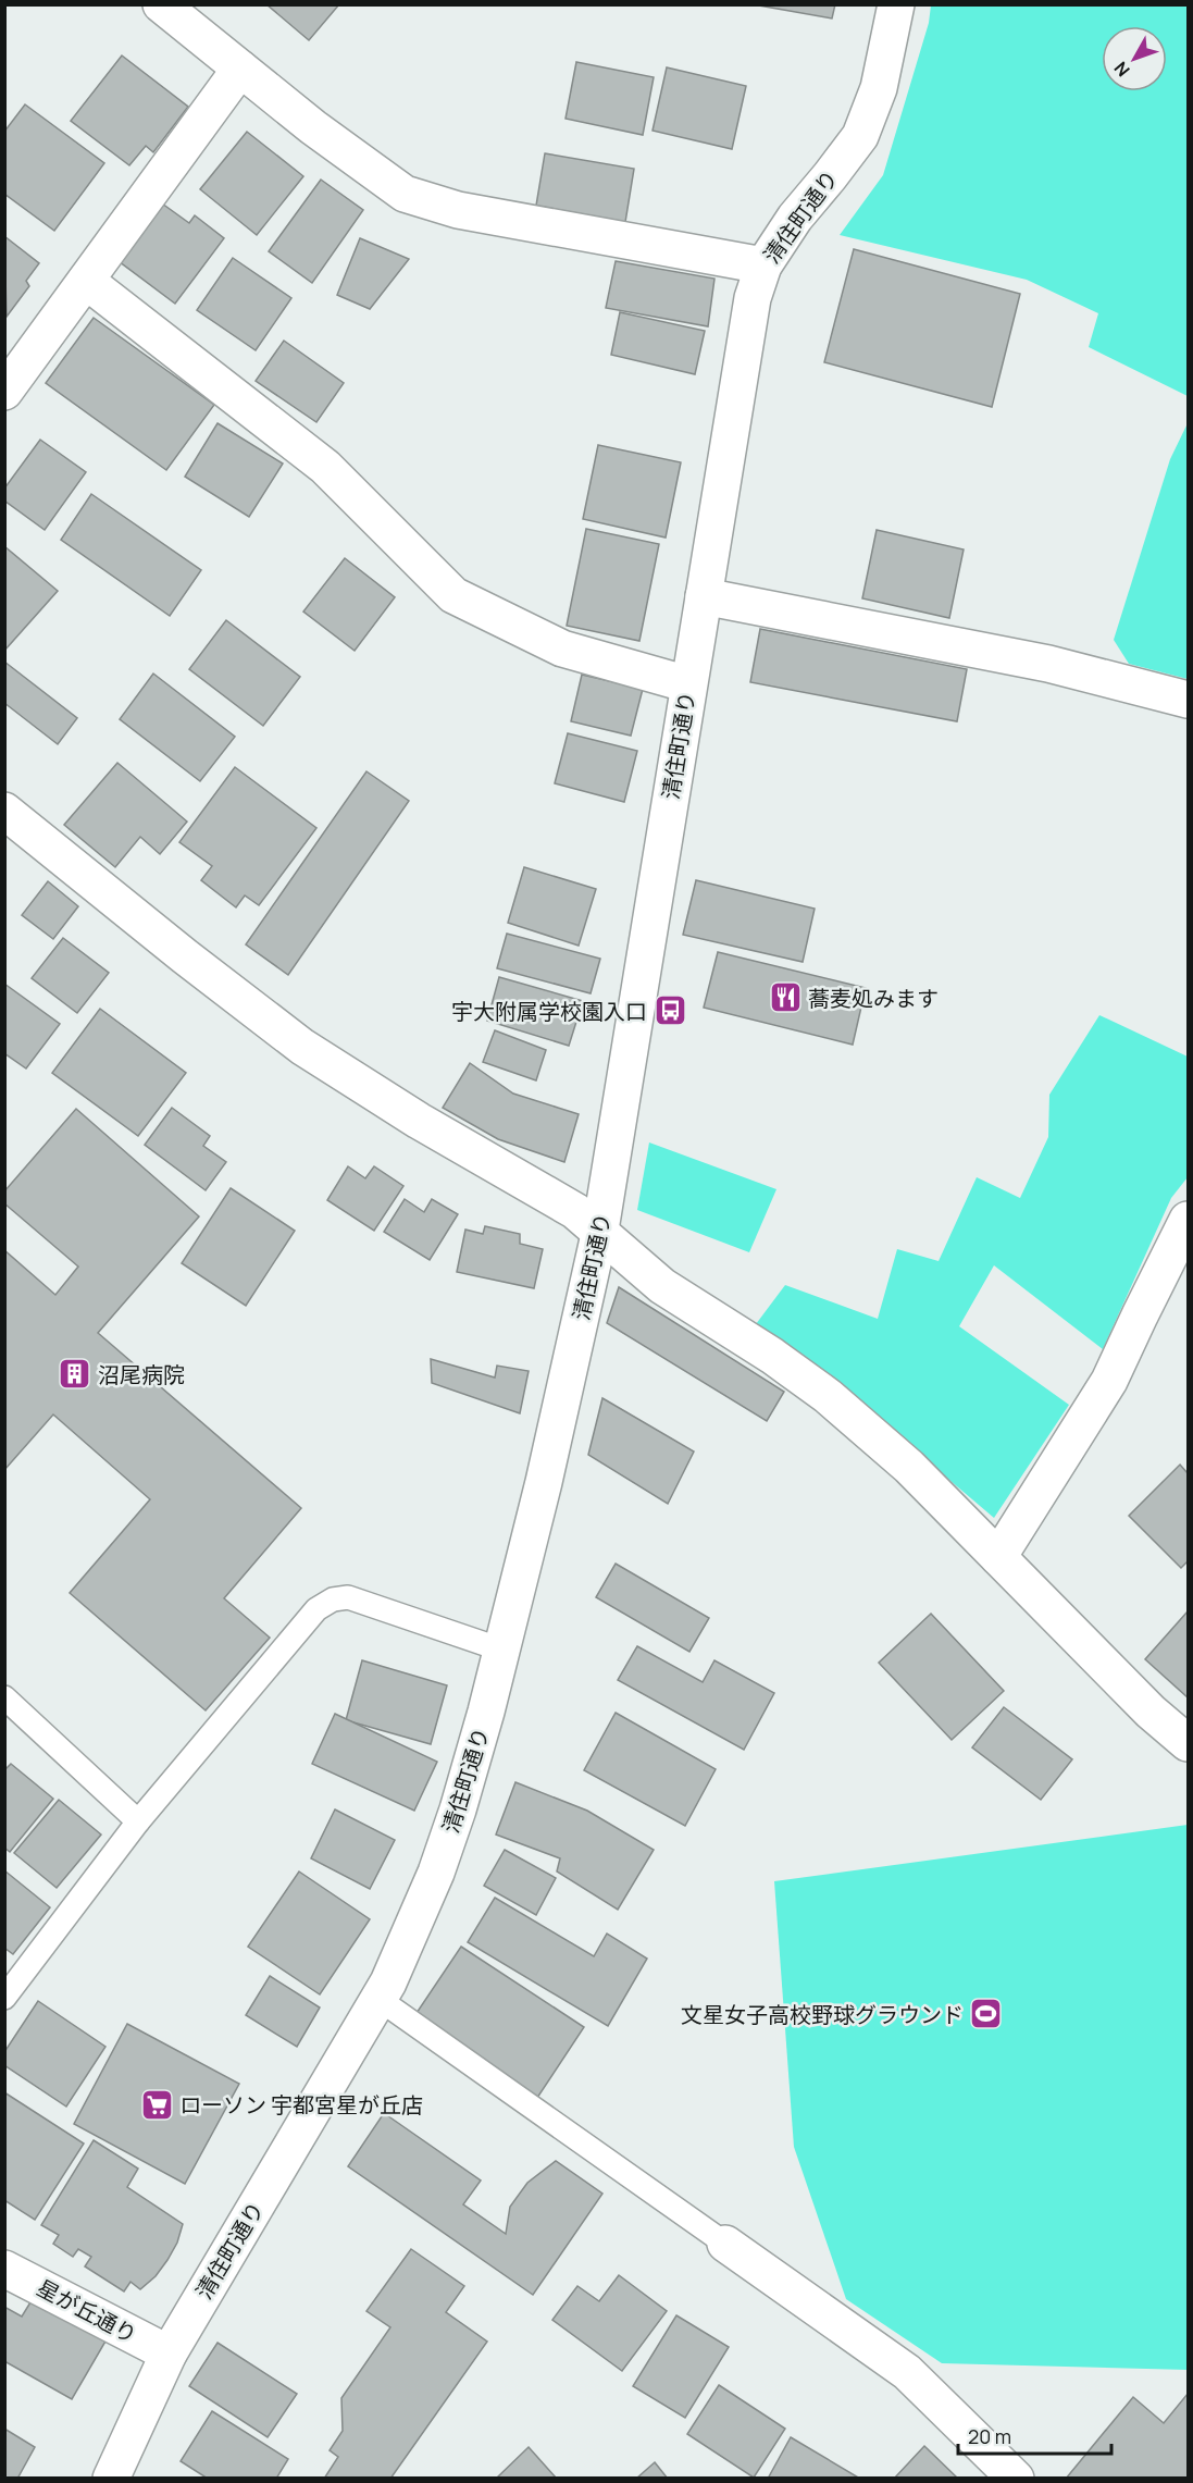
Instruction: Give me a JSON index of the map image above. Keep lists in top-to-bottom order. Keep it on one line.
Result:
{"streets":{"street":["清住町通り","星が丘通り"]},"crossings":[["清住町通り","星が丘通り"]],"places":{"restaurant":["蕎麦処みます"],"bus stop":["宇大附属学校園入口"],"building":["沼尾病院"],"sports":["文星女子高校野球グラウンド"],"supermarket":["ローソン 宇都宮星が丘店"]},"scale_bar":"20 m","north":"bottom left"}
